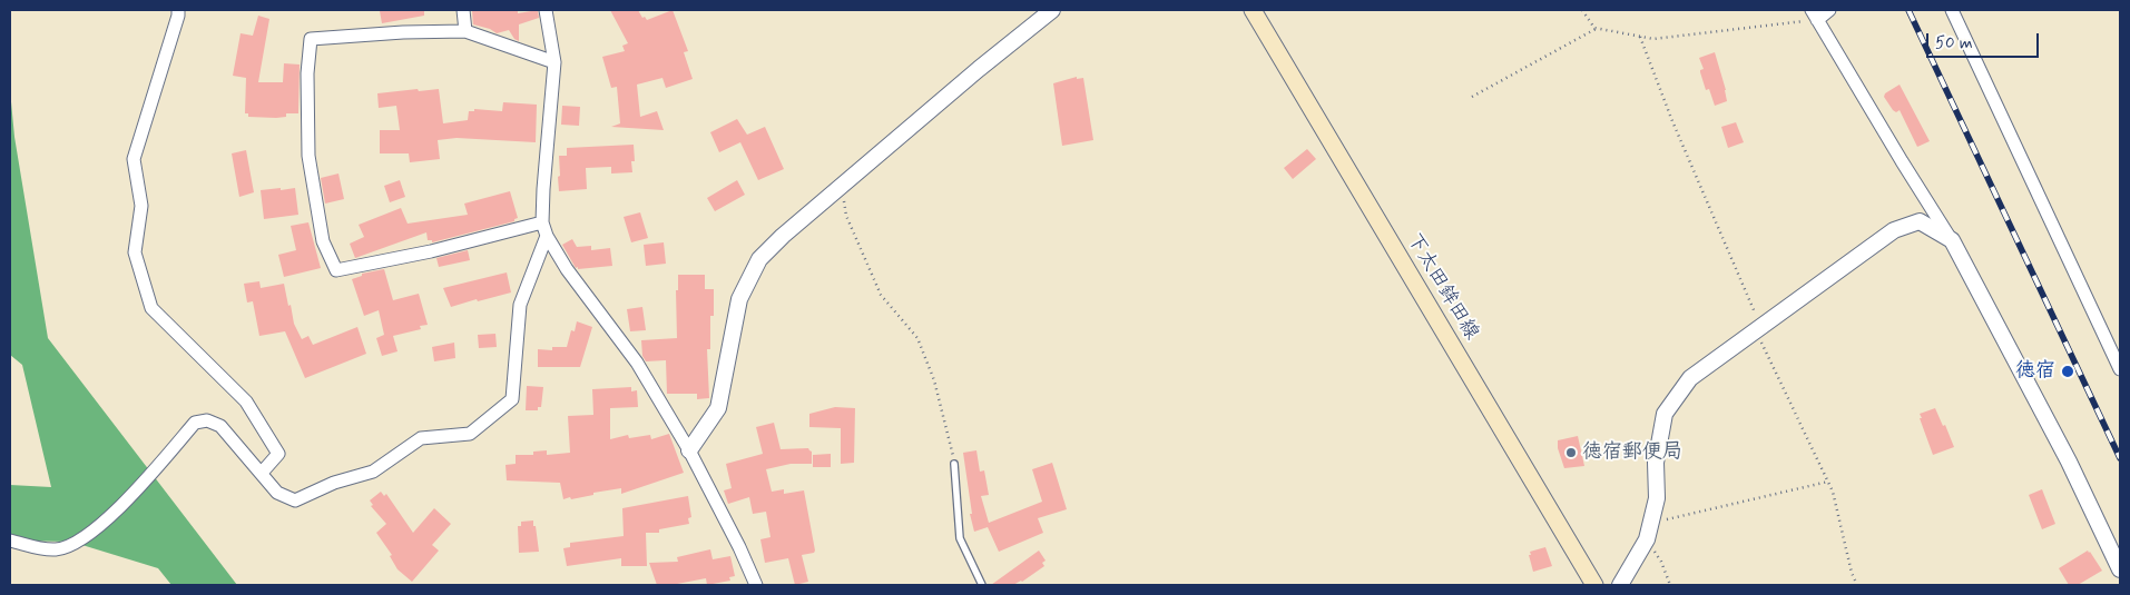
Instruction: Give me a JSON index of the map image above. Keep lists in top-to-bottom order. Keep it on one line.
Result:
{"streets":{"main road":["下太田鉾田線"]},"places":["徳宿","徳宿郵便局"],"scale_bar":"50 m"}
